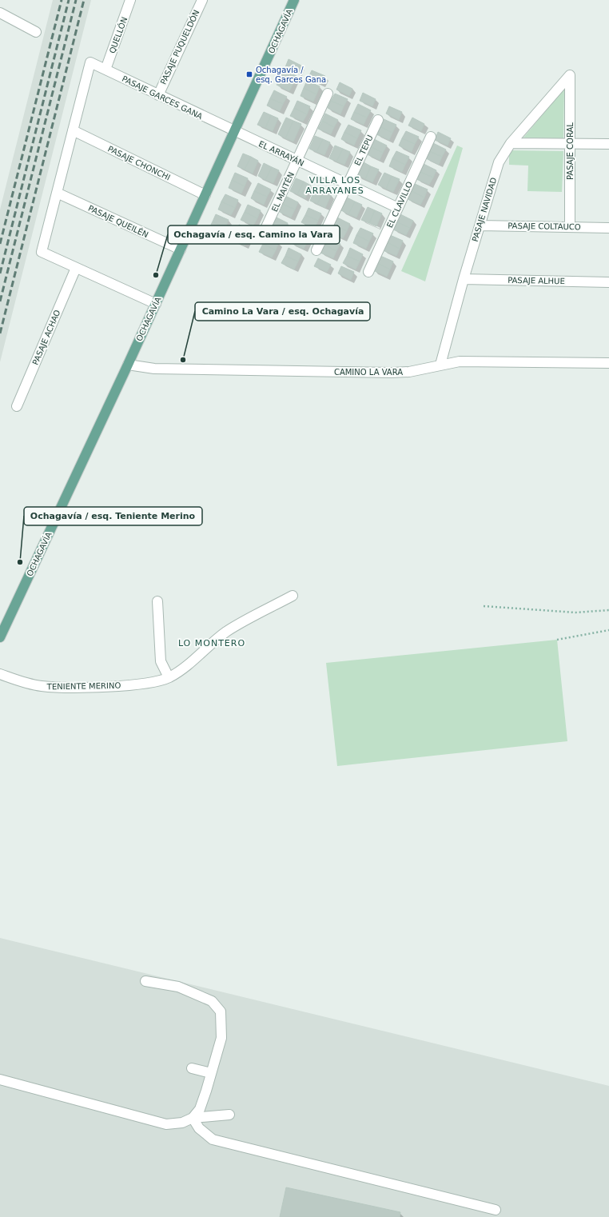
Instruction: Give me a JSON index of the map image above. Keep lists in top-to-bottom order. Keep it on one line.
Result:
{"streets":{"main road":["OCHAGAVÍA"],"street":["QUELLÓN","PASAJE PUQUELDÓN","PASAJE GARCES GANA","EL TEPU","PASAJE CORAL","EL ARRAYÁN","PASAJE CHONCHI","EL MAITÉN","EL CLAVILLO","PASAJE NAVIDAD","PASAJE QUEILÉN","PASAJE COLTAUCO","PASAJE ALHUE","PASAJE ACHAO","CAMINO LA VARA","TENIENTE MERINO"]},"crossings":[["OCHAGAVÍA","PASAJE GARCES GANA"],["OCHAGAVÍA","EL ARRAYÁN"],["OCHAGAVÍA","PASAJE CHONCHI"],["OCHAGAVÍA","PASAJE QUEILÉN"],["OCHAGAVÍA","CAMINO LA VARA"],["QUELLÓN","PASAJE GARCES GANA"],["PASAJE PUQUELDÓN","PASAJE GARCES GANA"],["PASAJE GARCES GANA","EL ARRAYÁN"],["PASAJE GARCES GANA","PASAJE CHONCHI"],["EL TEPU","EL ARRAYÁN"],["PASAJE CORAL","PASAJE NAVIDAD"],["PASAJE CORAL","PASAJE COLTAUCO"],["EL ARRAYÁN","EL MAITÉN"],["EL ARRAYÁN","EL CLAVILLO"],["PASAJE NAVIDAD","PASAJE COLTAUCO"],["PASAJE NAVIDAD","PASAJE ALHUE"],["PASAJE NAVIDAD","CAMINO LA VARA"]],"districts":["VILLA LOS ARRAYANES","LO MONTERO"],"places":{"transit":["Ochagavía / esq. Garces Gana"],"other":["Ochagavía / esq. Camino la Vara","Camino La Vara / esq. Ochagavía","Ochagavía / esq. Teniente Merino"]}}
